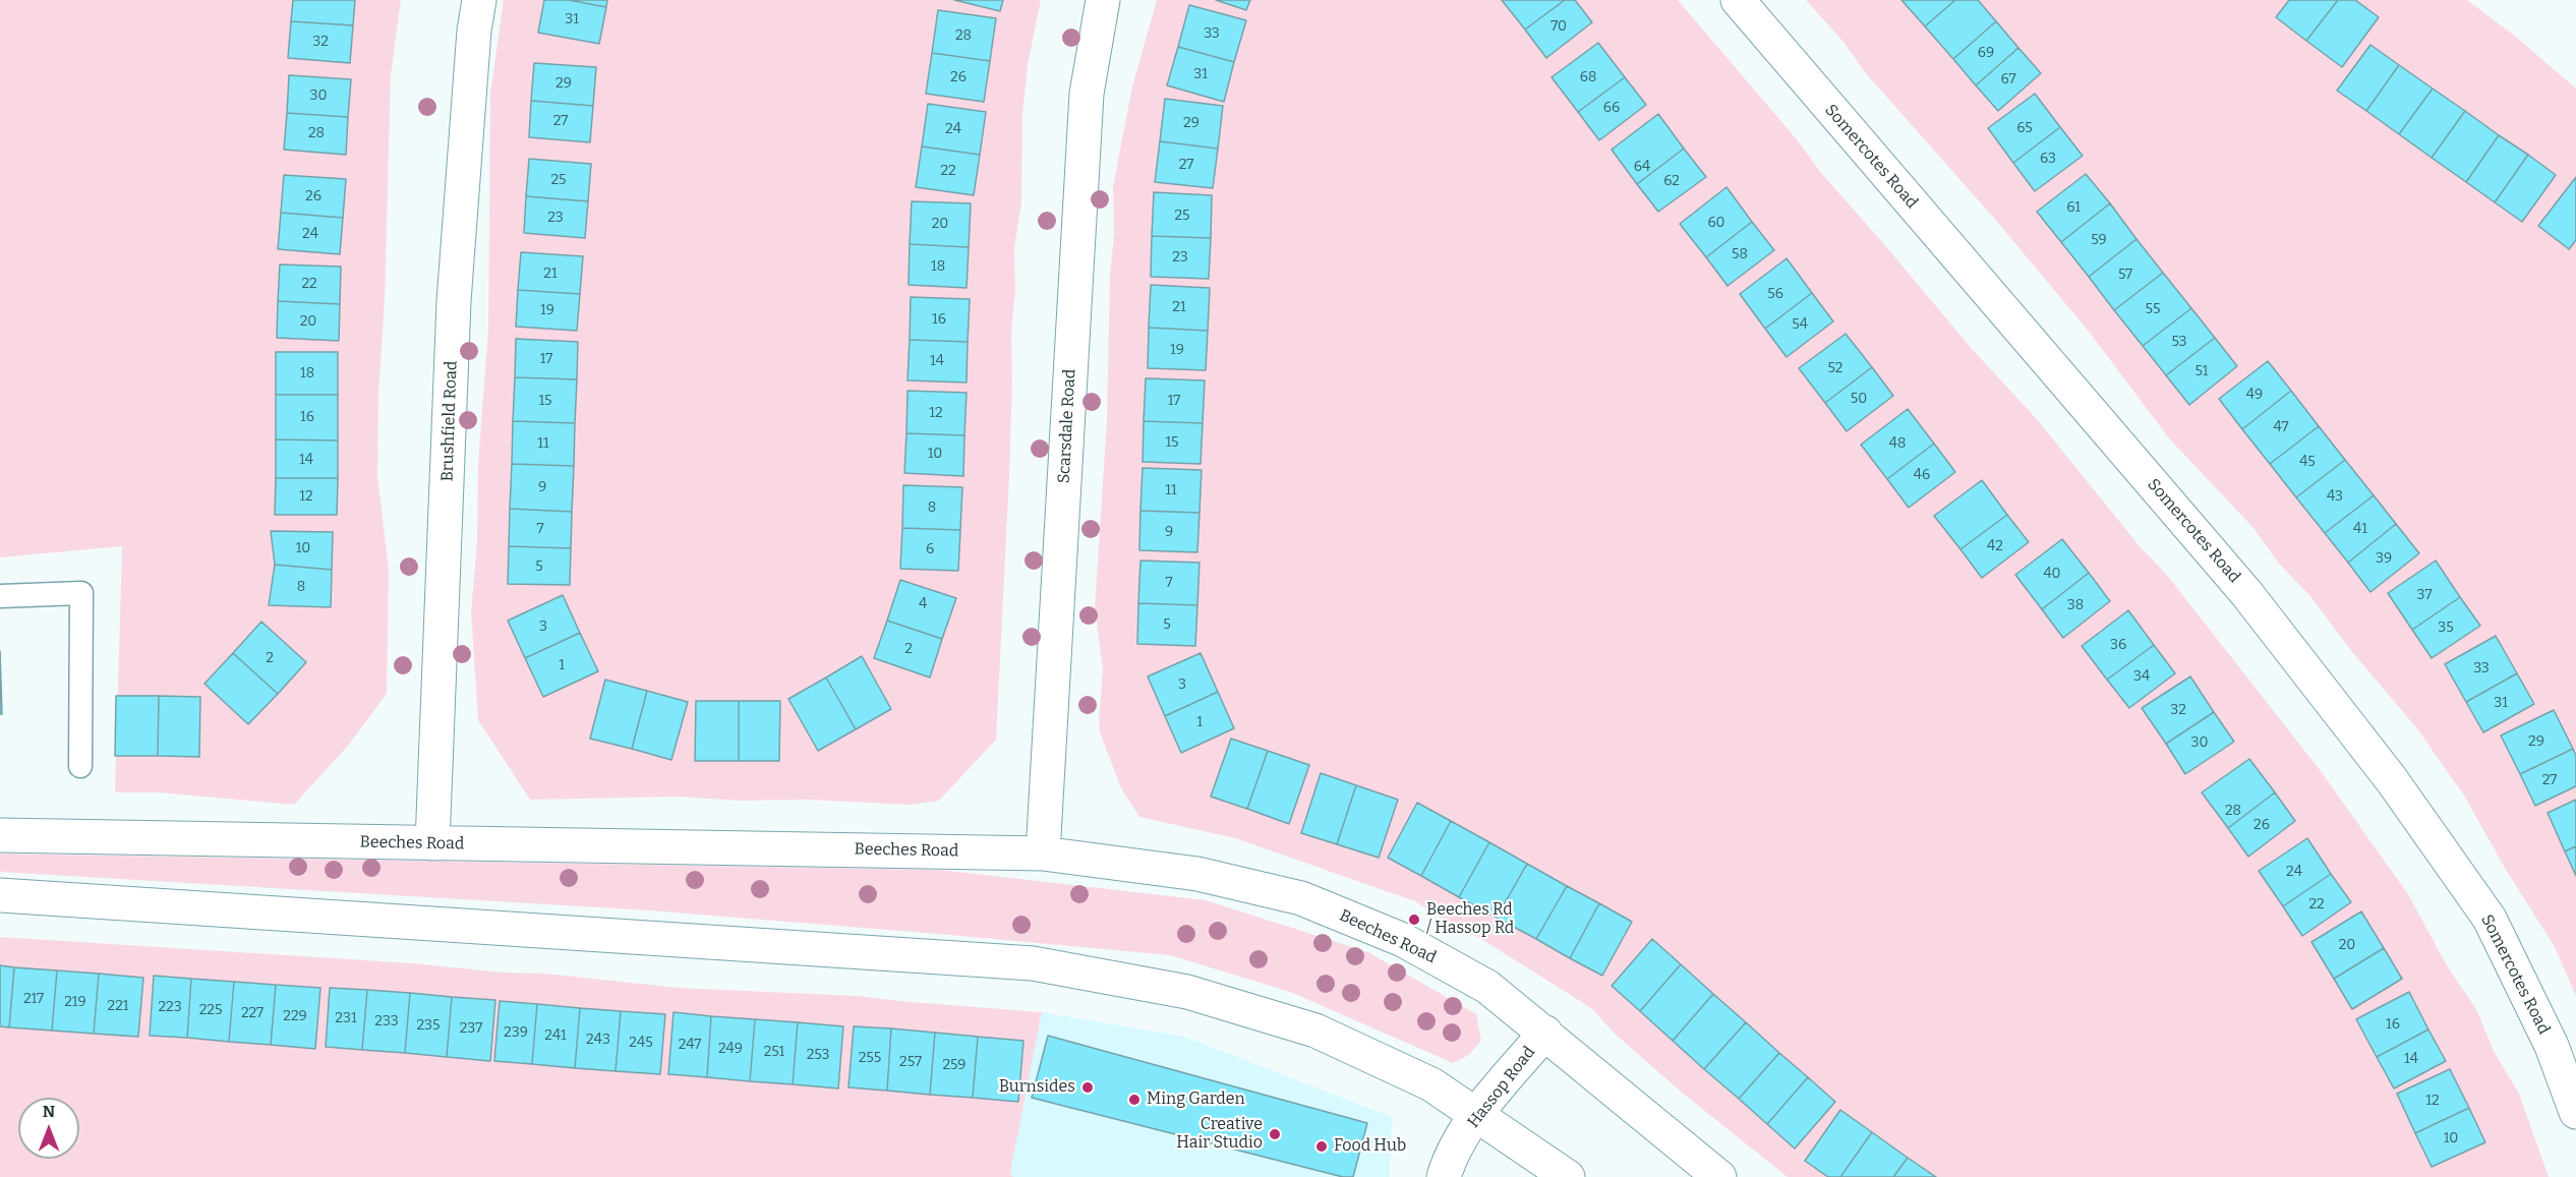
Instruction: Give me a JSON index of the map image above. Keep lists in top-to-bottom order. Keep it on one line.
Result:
{"streets":{"street":["Somercotes Road","Brushfield Road","Scarsdale Road","Beeches Road","Hassop Road"]},"crossings":[["Brushfield Road","Beeches Road"],["Scarsdale Road","Beeches Road"],["Beeches Road","Hassop Road"]],"places":["Beeches Rd / Hassop Rd","Burnsides","Ming Garden","Creative Hair Studio","Food Hub"],"house_numbers":["31","70","33","28","32","69","31","26","68","67","29","30","66","27","29","65","24","28","63","27","64","22","25","62","26","61","25","23","60","20","24","59","58","23","18","21","57","22","56","21","55","19","16","20","54","53","19","17","14","52","51","18","49","50","15","17","12","16","47","15","11","48","10","14","45","46","9","11","12","43","8","7","41","9","42","10","6","39","5","40","7","8","37","4","38","5","3","35","36","2","2","1","33","34","3","31","32","1","29","30","27","28","26","24","22","20","217","219","221","223","225","227","229","231","233","16","235","237","239","241","243","245","247","249","251","253","255","14","257","259","12","10"],"north":"top"}
